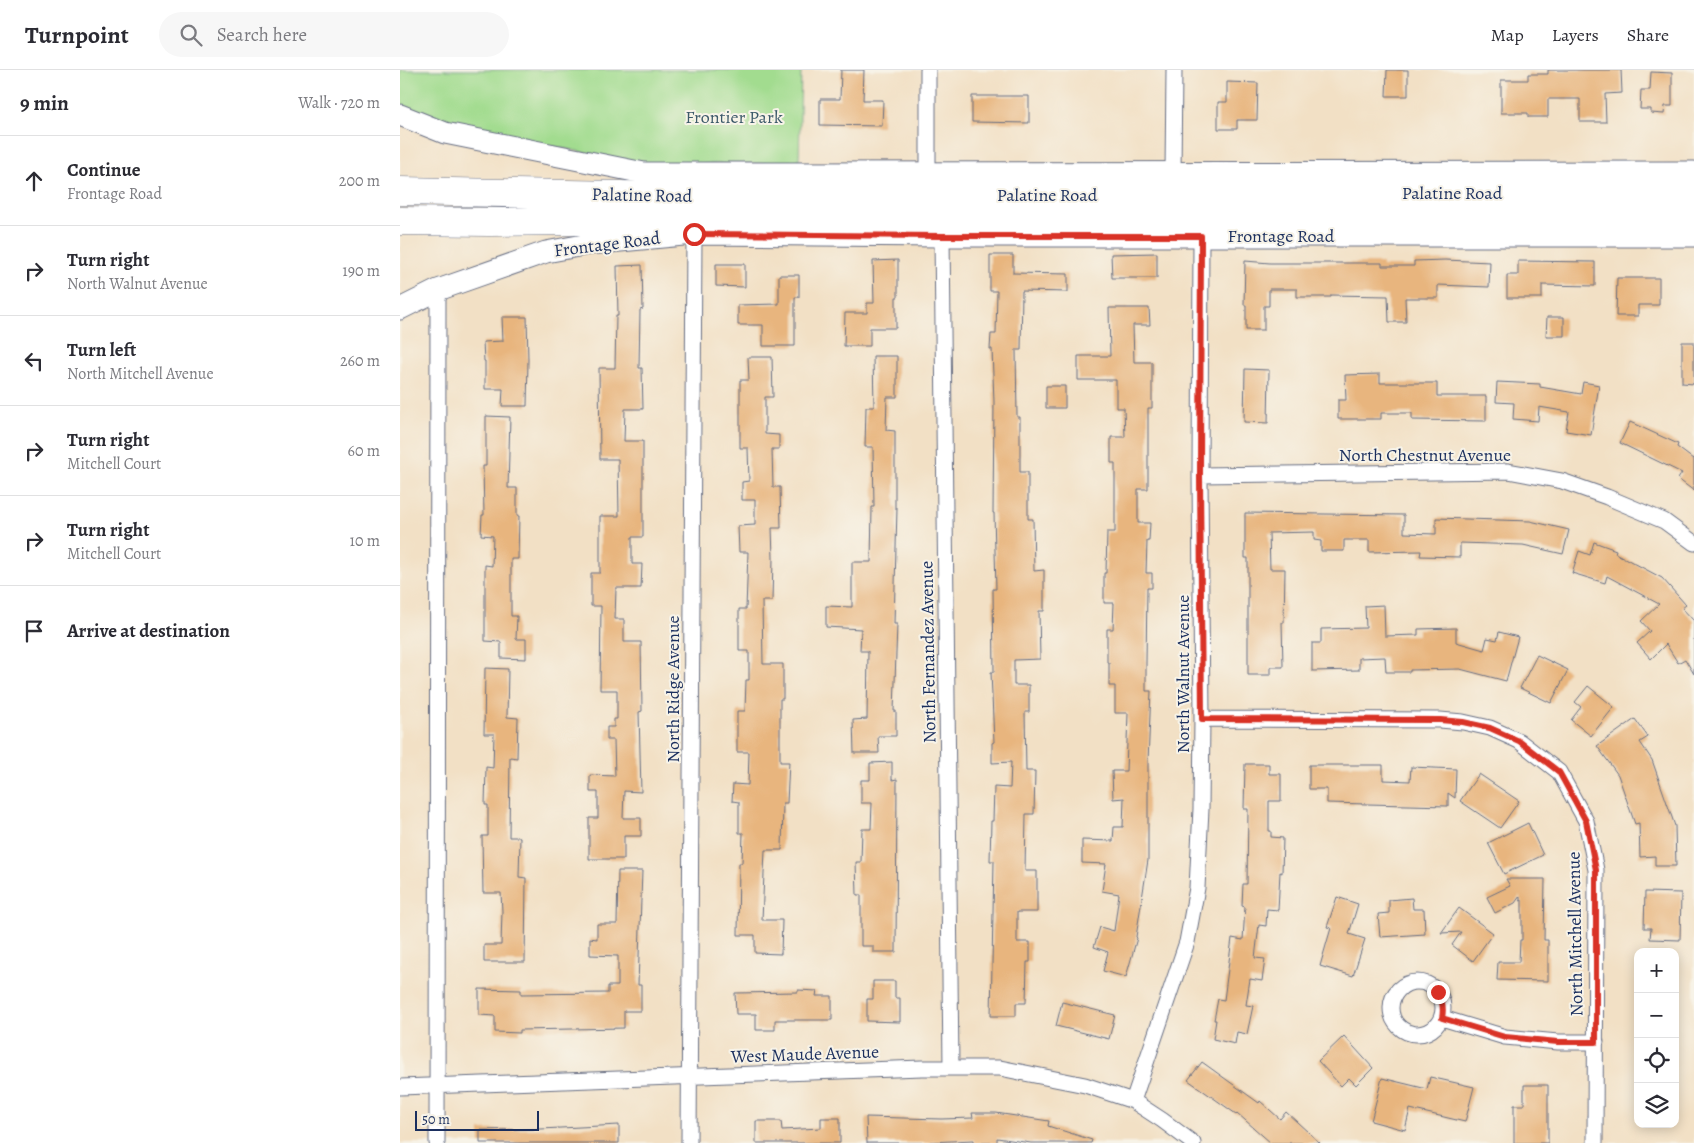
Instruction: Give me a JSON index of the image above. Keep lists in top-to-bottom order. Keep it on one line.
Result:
{"streets":{"highway":["Palatine Road"],"street":["Frontage Road","North Chestnut Avenue","North Fernandez Avenue","North Walnut Avenue","North Ridge Avenue","North Mitchell Avenue","West Maude Avenue"]},"crossings":[["Frontage Road","North Fernandez Avenue"],["Frontage Road","North Walnut Avenue"],["Frontage Road","North Ridge Avenue"],["North Chestnut Avenue","North Walnut Avenue"],["North Fernandez Avenue","West Maude Avenue"],["North Walnut Avenue","North Mitchell Avenue"],["North Walnut Avenue","West Maude Avenue"],["North Ridge Avenue","West Maude Avenue"]],"parks":["Frontier Park"],"scale_bar":"50 m","page":{"header":"Turnpoint","search":"Search here","nav":["Map","Layers","Share"],"heading":["9 min","Walk · 720 m"],"list":[["Continue","Frontage Road","200 m"],["Turn right","North Walnut Avenue","190 m"],["Turn left","North Mitchell Avenue","260 m"],["Turn right","Mitchell Court","60 m"],["Turn right","Mitchell Court","10 m"],"Arrive at destination"],"map_buttons":["+","−"],"scale":"50 m"}}
